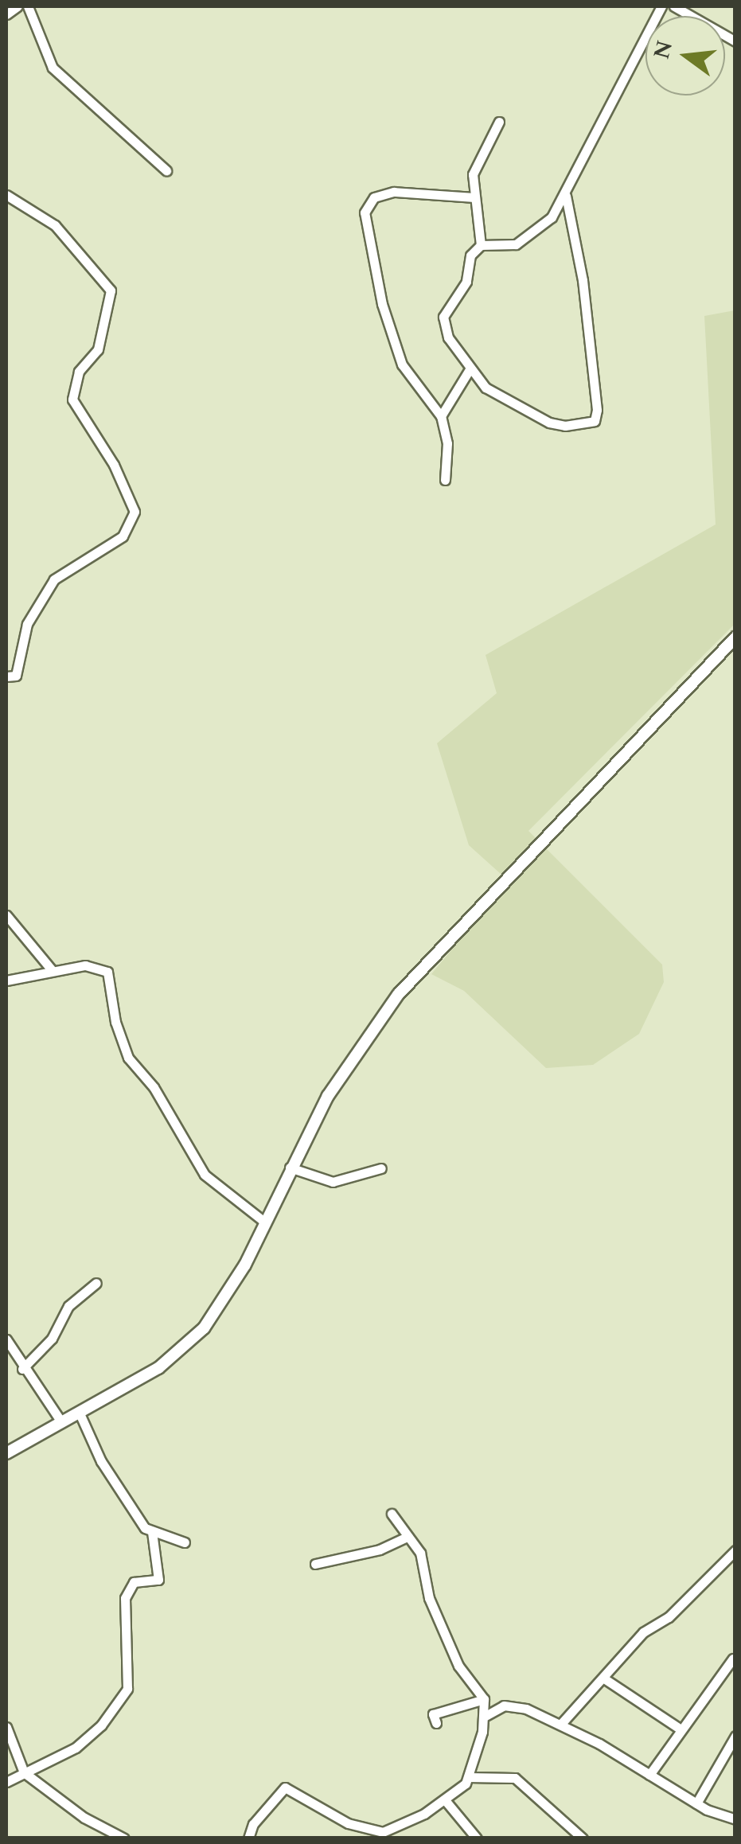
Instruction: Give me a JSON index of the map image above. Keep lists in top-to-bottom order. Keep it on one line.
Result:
{"north":"left"}
